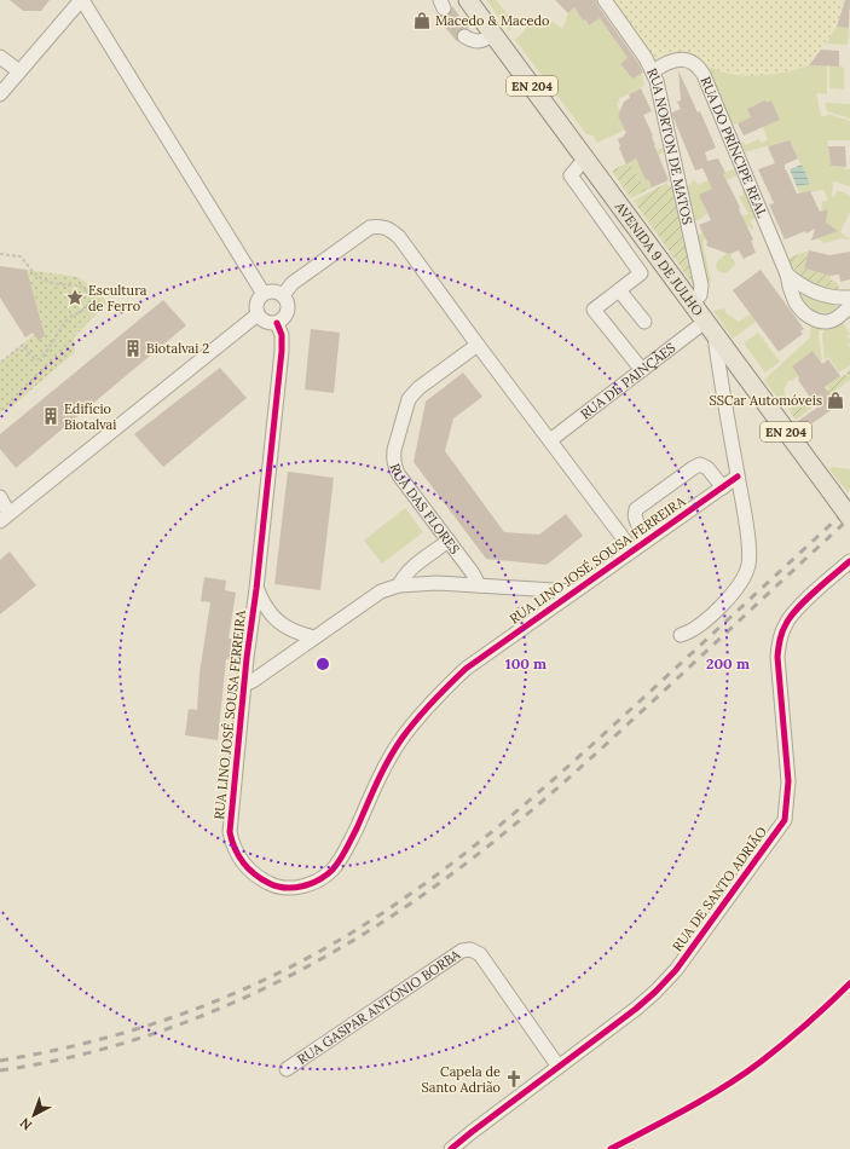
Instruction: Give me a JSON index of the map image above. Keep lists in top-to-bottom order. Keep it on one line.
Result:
{"streets":{"main road":["EN 204","AVENIDA 9 DE JULHO"],"street":["RUA NORTON DE MATOS","RUA DO PRÍNCIPE REAL","RUA DE PAINÇÃES","RUA DAS FLORES","RUA LINO JOSÉ SOUSA FERREIRA","RUA DE SANTO ADRIÃO","RUA GASPAR ANTÓNIO BORBA"]},"crossings":[["RUA NORTON DE MATOS","RUA DO PRÍNCIPE REAL"],["RUA NORTON DE MATOS","AVENIDA 9 DE JULHO"],["AVENIDA 9 DE JULHO","RUA DE PAINÇÃES"],["RUA DE PAINÇÃES","RUA LINO JOSÉ SOUSA FERREIRA"],["RUA DAS FLORES","RUA LINO JOSÉ SOUSA FERREIRA"],["RUA DE SANTO ADRIÃO","RUA GASPAR ANTÓNIO BORBA"]],"places":{"shop":["Macedo & Macedo","SSCar Automóveis"],"place":["Escultura de Ferro"],"building":["Biotalvai 2","Edifício Biotalvai"],"church":["Capela de Santo Adrião"]},"north":"bottom left","rings":["100 m","200 m"]}
